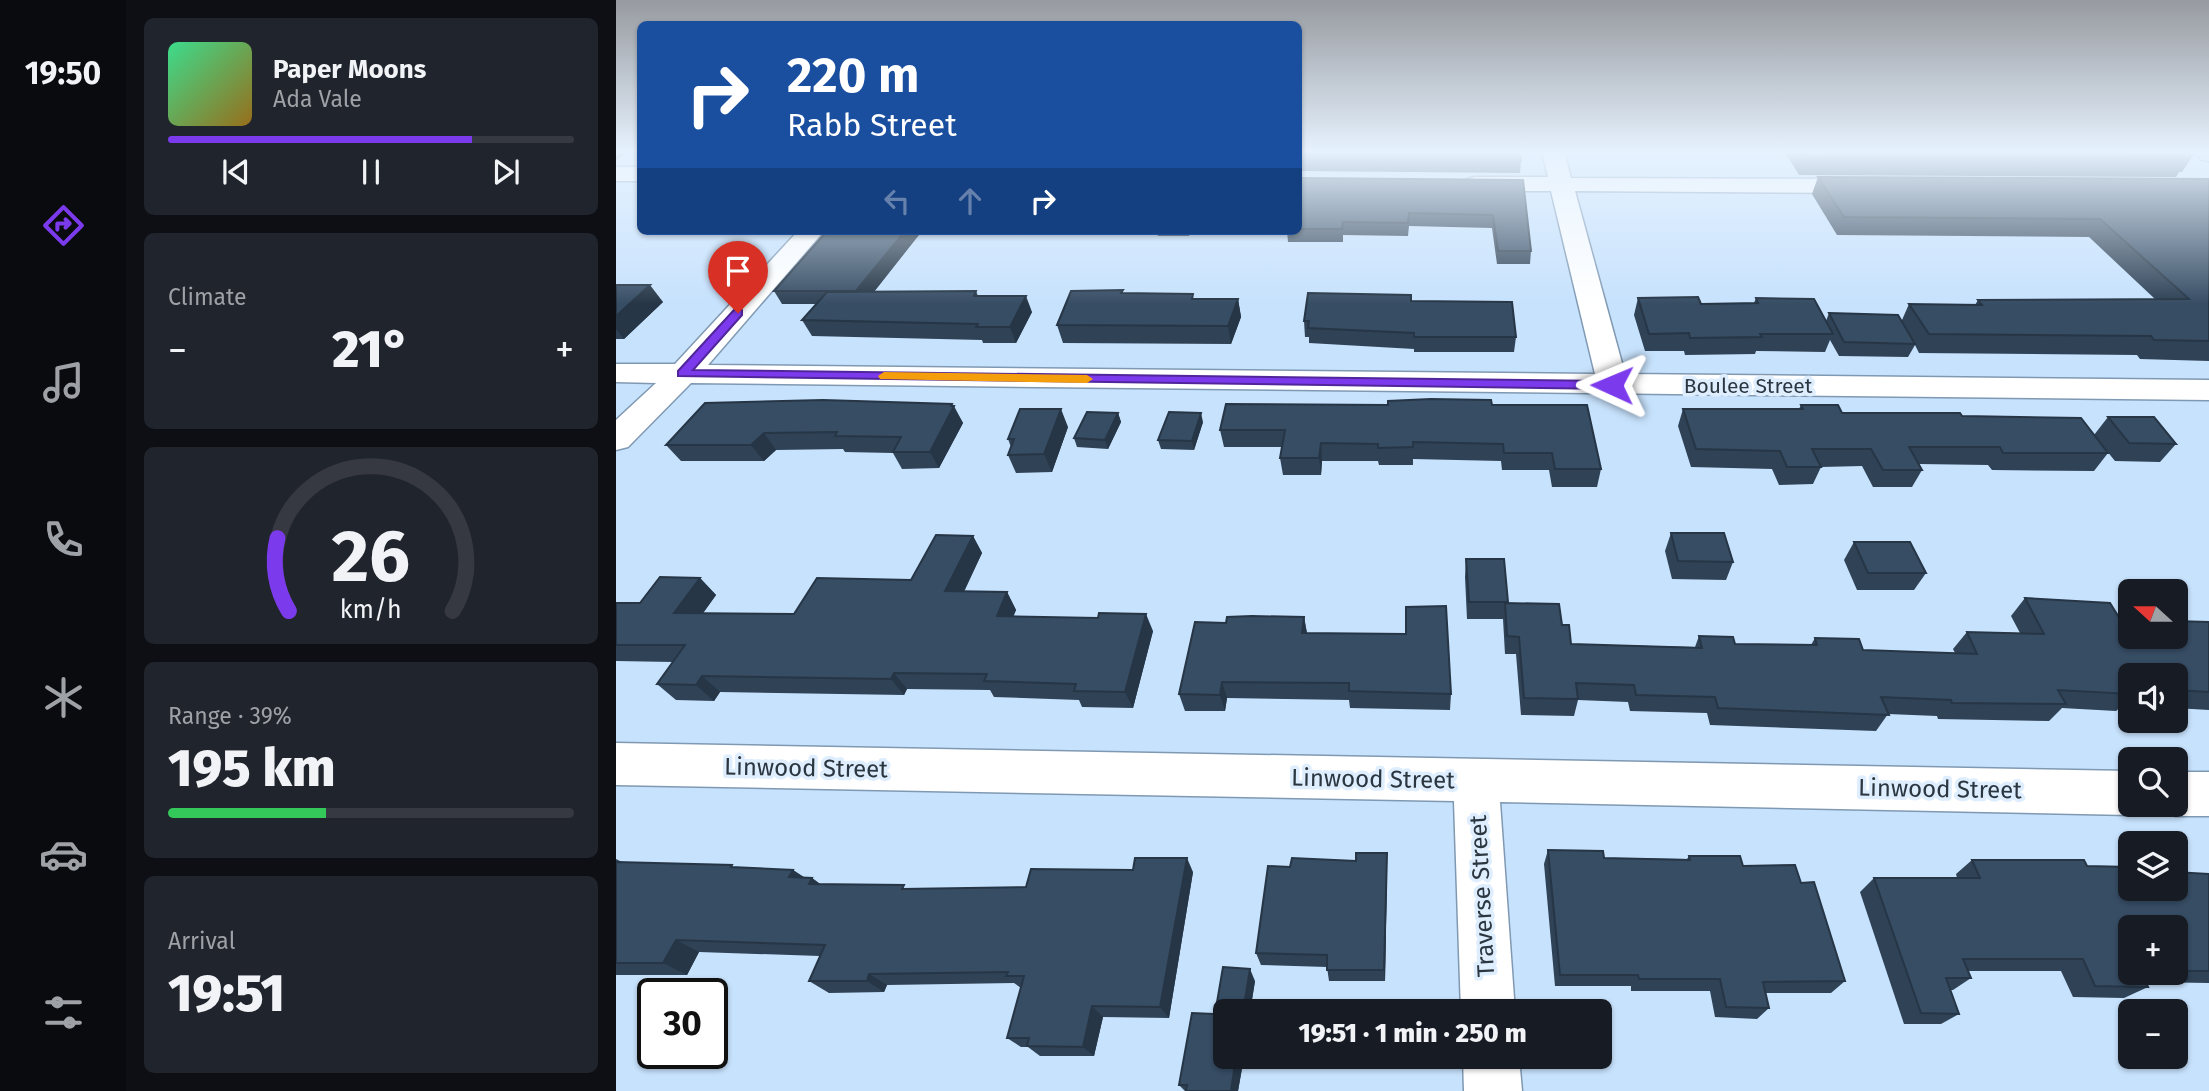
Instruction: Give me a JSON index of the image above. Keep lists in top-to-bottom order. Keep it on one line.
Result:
{"streets":{"street":["Boulee Street","Linwood Street","Traverse Street"]},"crossings":[["Linwood Street","Traverse Street"]],"north":"left","page":{"tabs":"19:50","turn":["220 m","Rabb Street"],"song":["Paper Moons","Ada Vale"],"tile":["Climate",["Range · 39%","195 km"],["Arrival","19:51"]],"heat":["−","21°","+"],"map_buttons":["+","−"],"limit":"30","trip":"19:51 · 1 min · 250 m","gauge":["26","km/h"]}}
